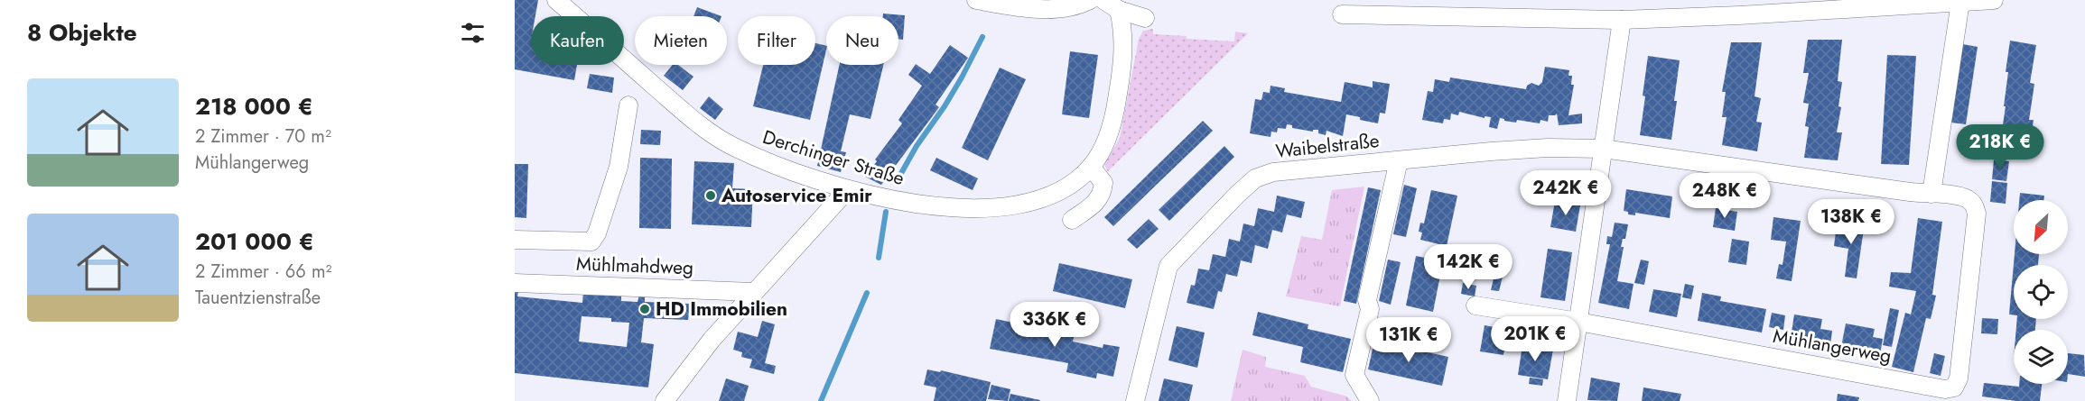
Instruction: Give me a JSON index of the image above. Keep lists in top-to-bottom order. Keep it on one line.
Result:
{"streets":{"street":["Waibelstraße","Derchinger Straße","Mühlmahdweg","Mühlangerweg"]},"crossings":[["Waibelstraße","Mühlangerweg"]],"places":["Autoservice Emir","HD Immobilien"],"north":"bottom left","page":{"heading":"8 Objekte","chip":["Kaufen","Mieten","Filter","Neu"],"list":[{"name":"218 000 €","note":"2 Zimmer · 70 m² · Mühlangerweg"},{"name":"201 000 €","note":"2 Zimmer · 66 m² · Tauentzienstraße"}],"price":["218K €","242K €","248K €","138K €","142K €","336K €","201K €","131K €"]}}
